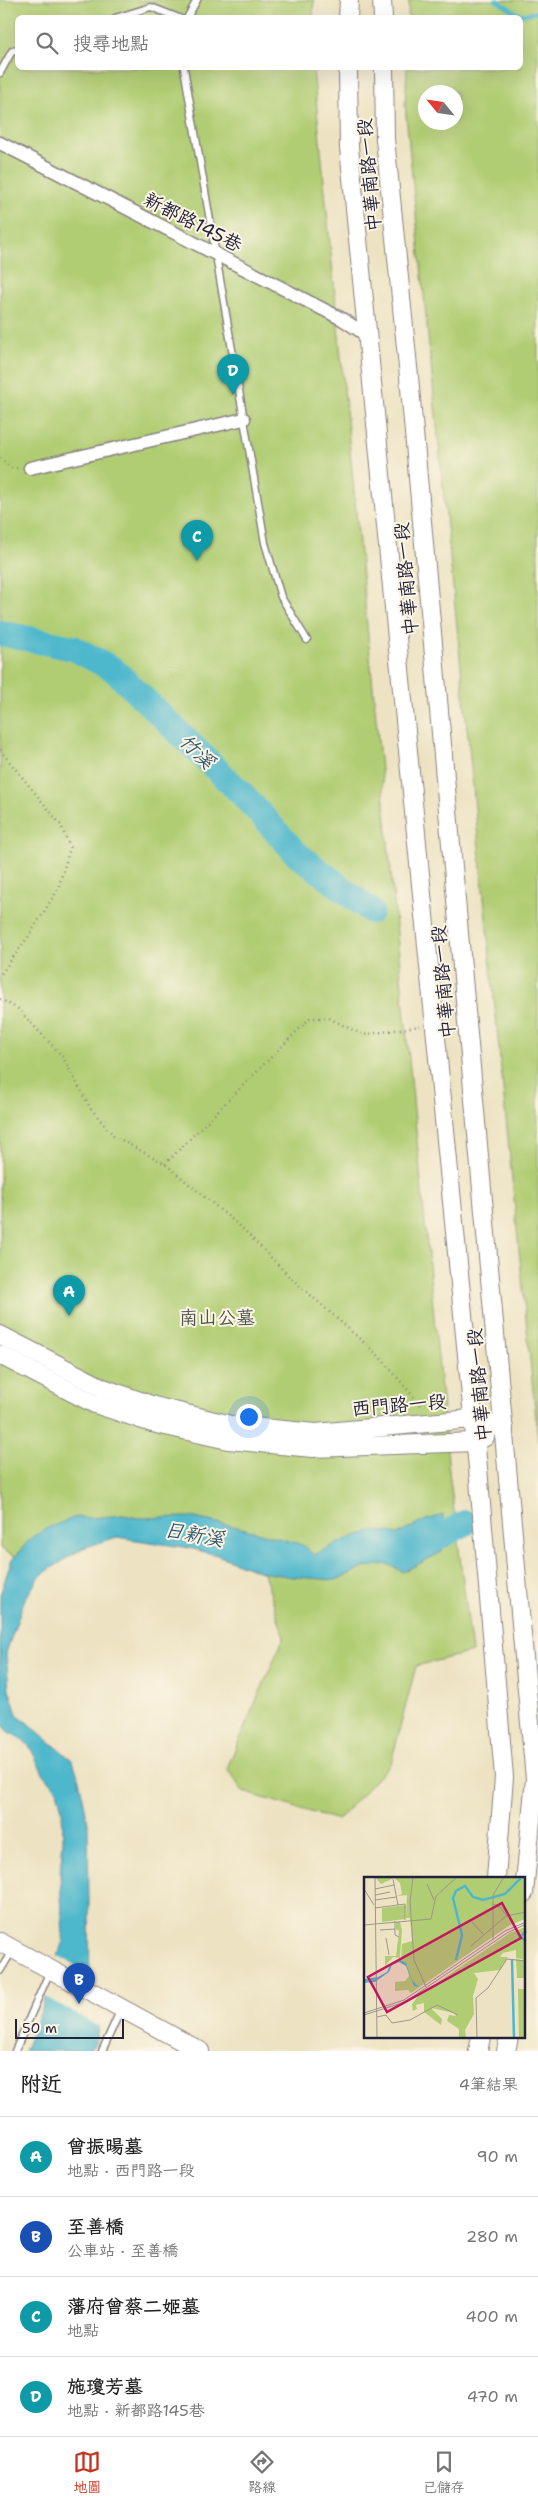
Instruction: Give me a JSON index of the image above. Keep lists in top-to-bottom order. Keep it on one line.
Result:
{"streets":{"street":["中華南路一段","新都路145巷","西門路一段"]},"crossings":[["中華南路一段","新都路145巷"],["中華南路一段","西門路一段"]],"water":["竹溪","日新溪"],"parks":["南山公墓"],"scale_bar":"50 m","north":"top left","page":{"search":"搜尋地點","pins":["D","C","A","B"],"scale":"50 m","heading":["附近","4筆結果"],"list":[{"mark":"A","name":"曾振暘墓","note":"地點 · 西門路一段","value":"90 m"},{"mark":"B","name":"至善橋","note":"公車站 · 至善橋","value":"280 m"},{"mark":"C","name":"藩府曾蔡二姬墓","note":"地點","value":"400 m"},{"mark":"D","name":"施瓊芳墓","note":"地點 · 新都路145巷","value":"470 m"}],"nav":["地圖","路線","已儲存"]}}
